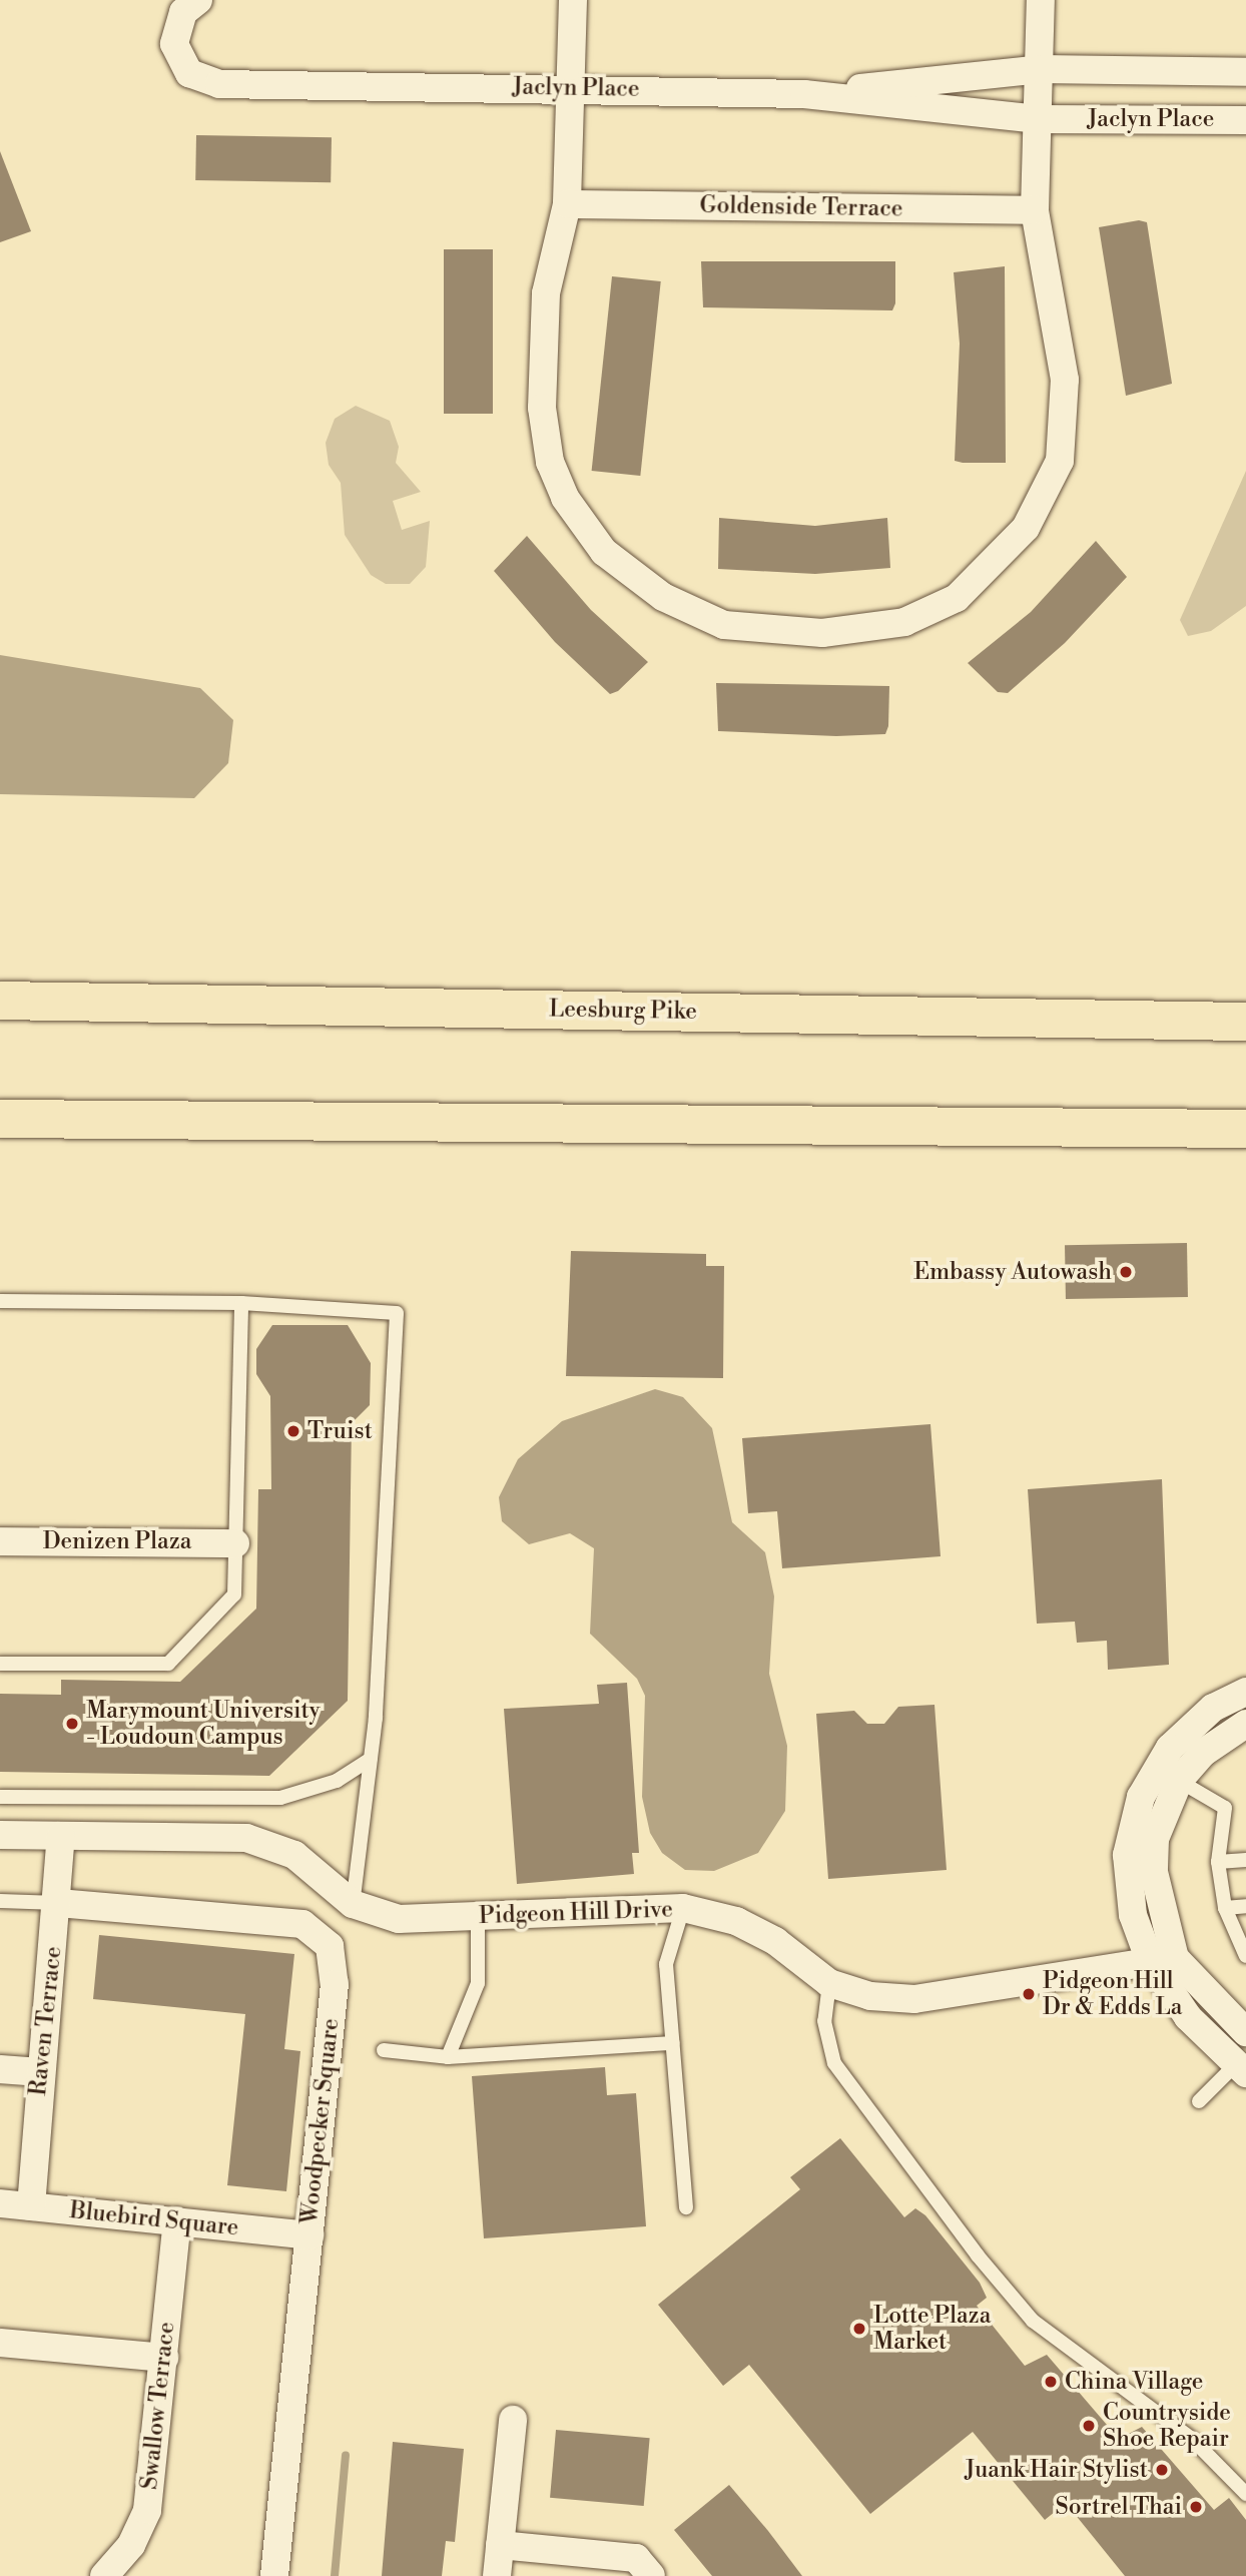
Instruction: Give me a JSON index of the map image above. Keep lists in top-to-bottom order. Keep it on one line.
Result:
{"streets":{"highway":["Leesburg Pike"],"street":["Jaclyn Place","Goldenside Terrace","Denizen Plaza","Pidgeon Hill Drive","Raven Terrace","Woodpecker Square","Bluebird Square","Swallow Terrace"]},"crossings":[["Pidgeon Hill Drive","Raven Terrace"],["Raven Terrace","Woodpecker Square"],["Raven Terrace","Bluebird Square"],["Woodpecker Square","Bluebird Square"],["Bluebird Square","Swallow Terrace"]],"places":["Embassy Autowash","Truist","Marymount University - Loudoun Campus","Pidgeon Hill Dr & Edds La","Lotte Plaza Market","China Village","Countryside Shoe Repair","Juank Hair Stylist","Sortrel Thai"]}
